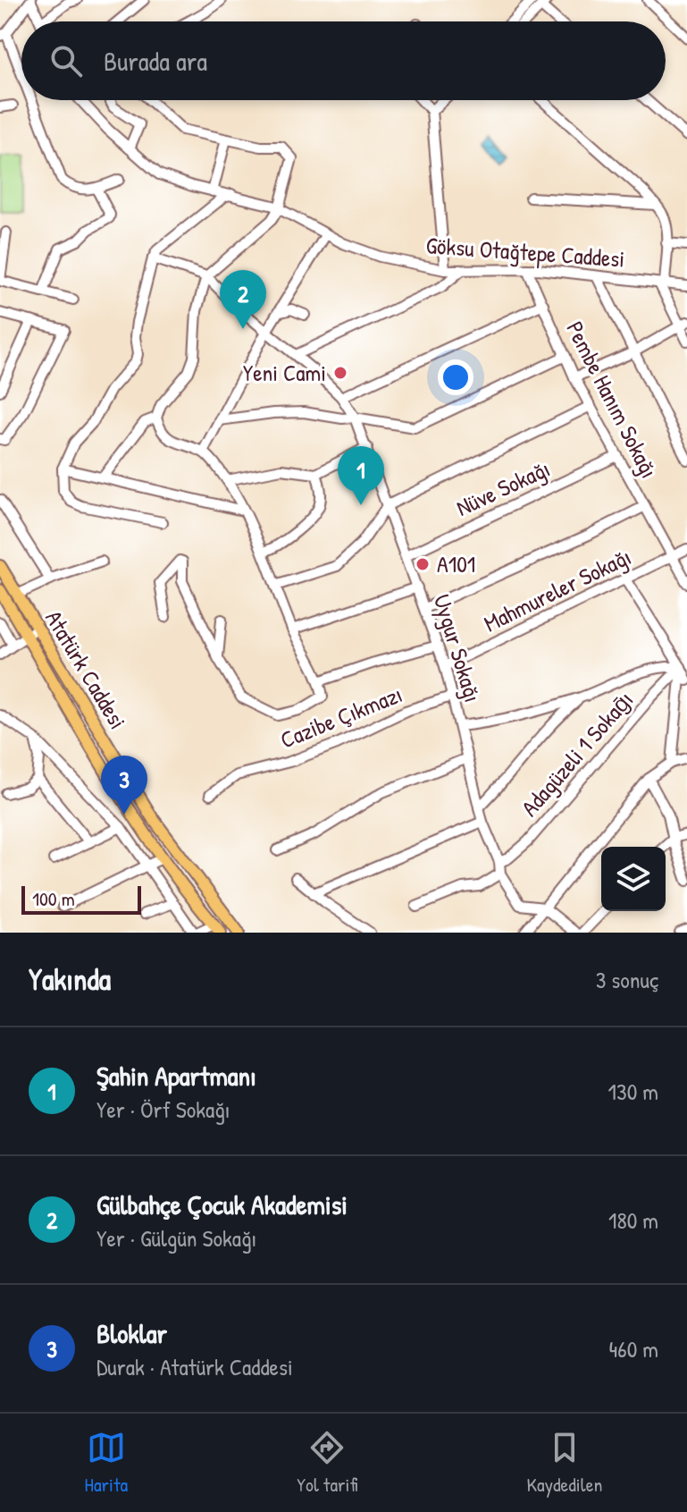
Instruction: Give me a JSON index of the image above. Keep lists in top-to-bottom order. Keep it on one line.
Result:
{"streets":{"main road":["Atatürk Caddesi"],"street":["Göksu Otağtepe Caddesi","Pembe Hanım Sokağı","Nüve Sokağı","Mahmureler Sokağı","Uygur Sokağı","Cazibe Çıkmazı","Adagüzeli 1 Sokaḡı"]},"crossings":[["Göksu Otağtepe Caddesi","Pembe Hanım Sokağı"],["Pembe Hanım Sokağı","Nüve Sokağı"],["Pembe Hanım Sokağı","Mahmureler Sokağı"],["Nüve Sokağı","Uygur Sokağı"],["Mahmureler Sokağı","Uygur Sokağı"],["Uygur Sokağı","Cazibe Çıkmazı"],["Uygur Sokağı","Adagüzeli 1 Sokaḡı"]],"places":["Yeni Cami","A101"],"scale_bar":"100 m","page":{"search":"Burada ara","pins":["2","1","3"],"scale":"100 m","heading":["Yakında","3 sonuç"],"list":[{"mark":"1","name":"Şahin Apartmanı","note":"Yer · Örf Sokağı","value":"130 m"},{"mark":"2","name":"Gülbahçe Çocuk Akademisi","note":"Yer · Gülgün Sokağı","value":"180 m"},{"mark":"3","name":"Bloklar","note":"Durak · Atatürk Caddesi","value":"460 m"}],"nav":["Harita","Yol tarifi","Kaydedilen"]}}
